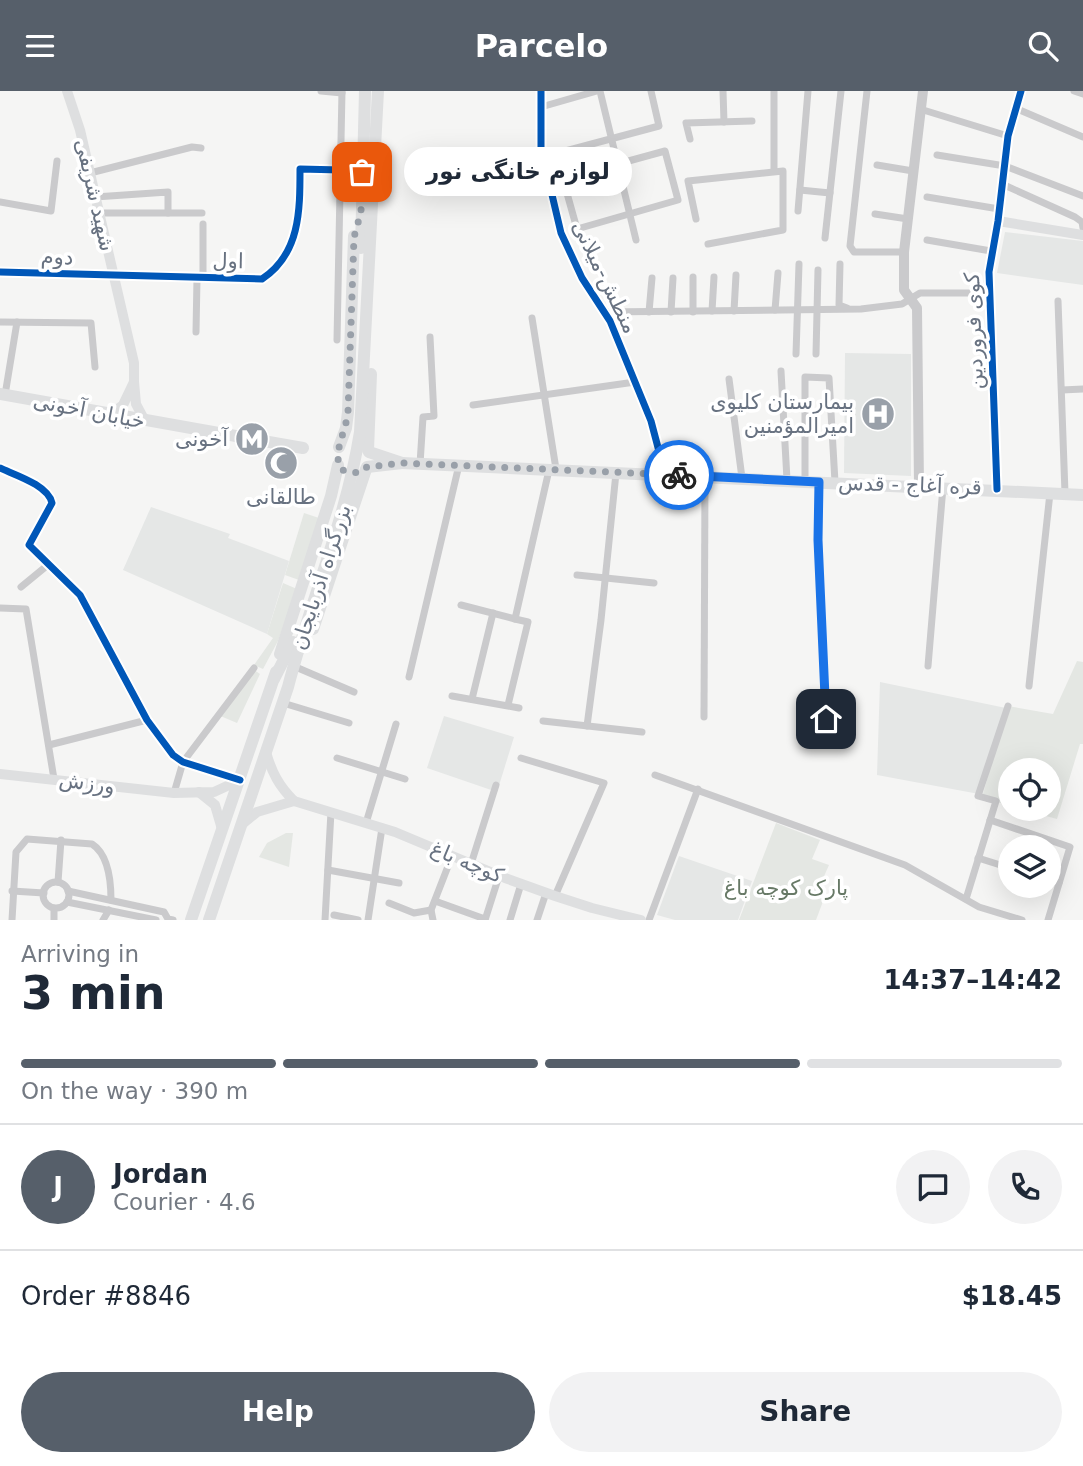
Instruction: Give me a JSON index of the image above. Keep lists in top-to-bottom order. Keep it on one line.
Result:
{"streets":{"main road":["شهید شریفی","خیابان آخونی","قره آغاج - قدس","بزرگراه آذربایجان","ورزش","کوچه باغ"],"street":["دوم","اول","منطش-میلانی","کوی فروردین"]},"crossings":[["شهید شریفی","دوم"],["شهید شریفی","اول"],["شهید شریفی","خیابان آخونی"],["دوم","اول"],["منطش-میلانی","قره آغاج - قدس"],["کوی فروردین","قره آغاج - قدس"],["بزرگراه آذربایجان","ورزش"]],"parks":["پارک کوچه باغ"],"places":{"other":["لوازم خانگی نور"],"hospital":["بیمارستان کلیوی امیرالمؤمنین"],"metro station":["آخونی"],"mosque":["طالقانی"]},"page":{"header":"Parcelo","bubble":"لوازم خانگی نور","heading":["3 min","Arriving in","14:37–14:42"],"panel":["Jordan","Courier · 4.6","Order #8846","$18.45"],"bar":"On the way · 390 m","round":"J","buttons":["Help","Share"]}}
